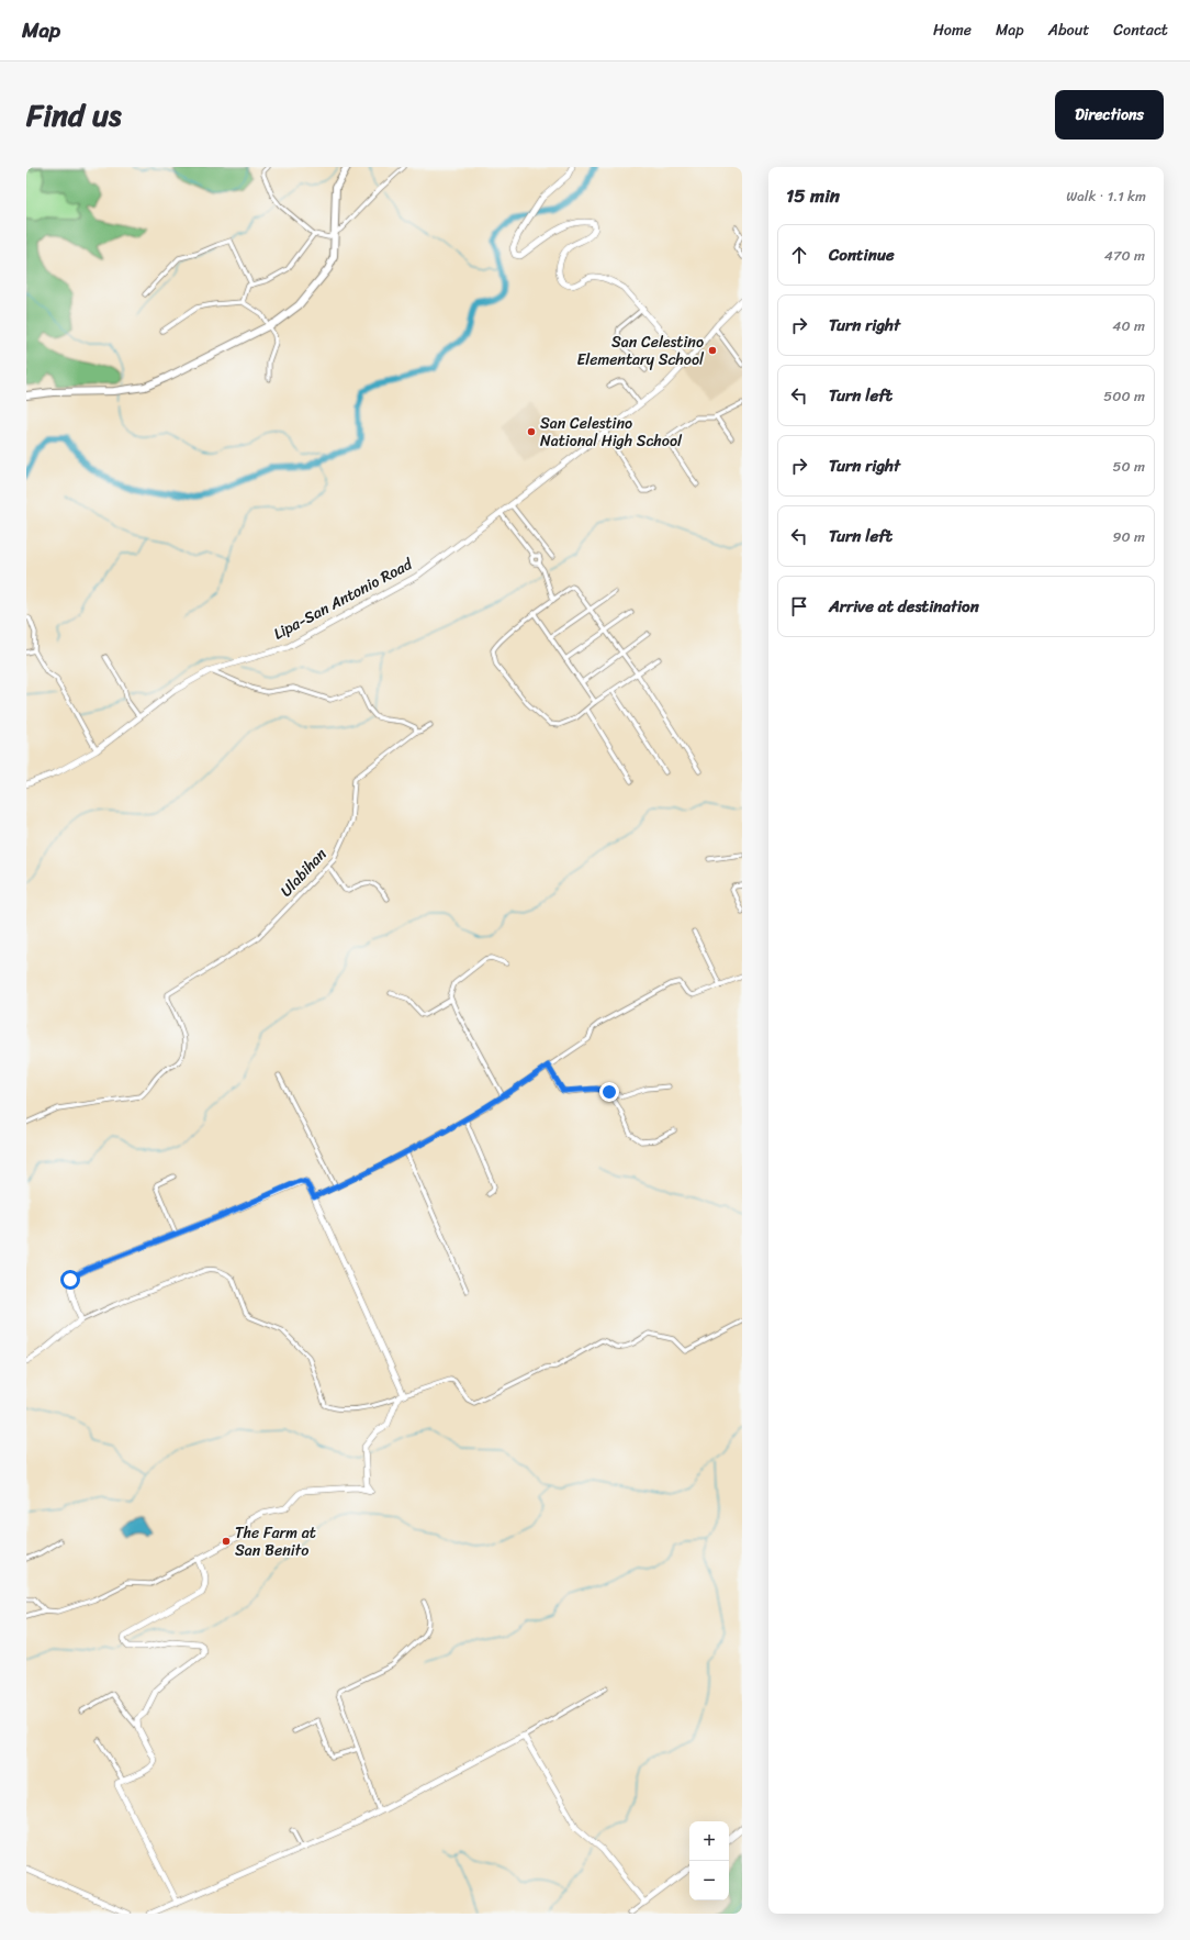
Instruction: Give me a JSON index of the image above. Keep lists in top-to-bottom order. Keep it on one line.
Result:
{"streets":{"street":["Lipa-San Antonio Road","Ulabihan"]},"places":["San Celestino Elementary School","San Celestino National High School","The Farm at San Benito"],"page":{"header":"Map","nav":["Home","Map","About","Contact"],"title":"Find us","buttons":"Directions","heading":["15 min","Walk · 1.1 km"],"list":[["Continue","470 m"],["Turn right","40 m"],["Turn left","500 m"],["Turn right","50 m"],["Turn left","90 m"],"Arrive at destination"],"map_buttons":["+","−"]}}
